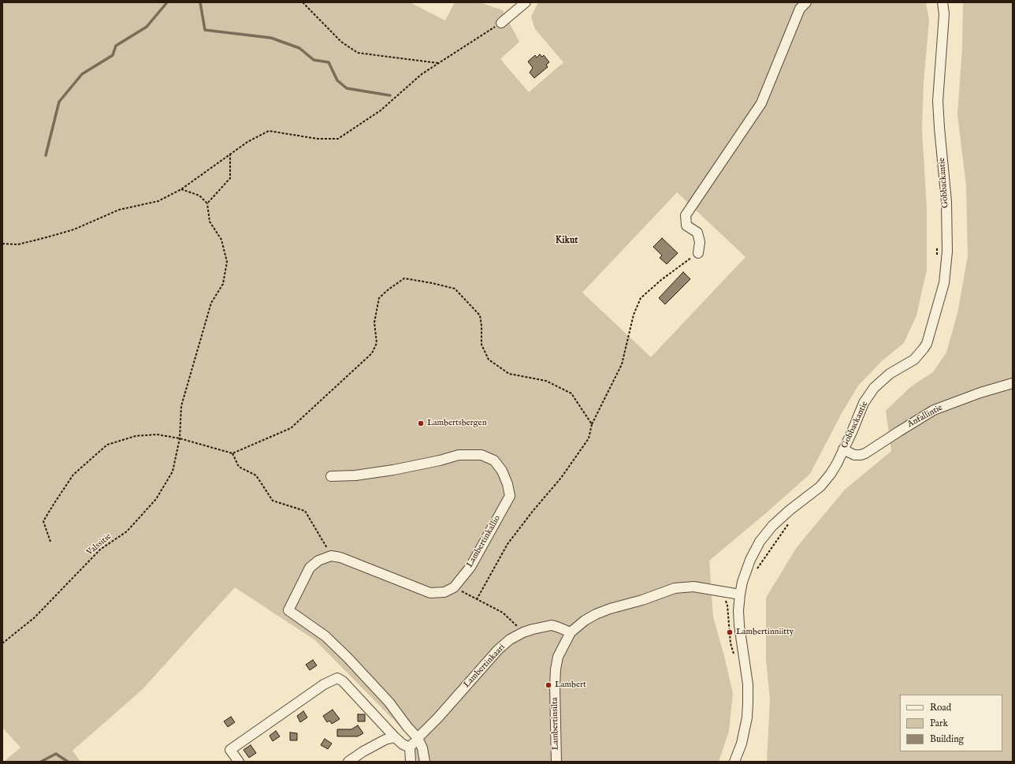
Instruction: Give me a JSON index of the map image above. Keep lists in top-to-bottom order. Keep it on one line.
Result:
{"streets":{"street":["Gobbackantie","Anfallintie","Lambertinkallio","Lambertinkaari","Lambertinsilta"],"path":["Valssitie"]},"crossings":[["Gobbackantie","Anfallintie"],["Lambertinkaari","Lambertinsilta"]],"districts":["Kikut"],"places":["Lambertsbergen","Lambertinniitty","Lambert"],"legend":["Road","Park","Building"]}
